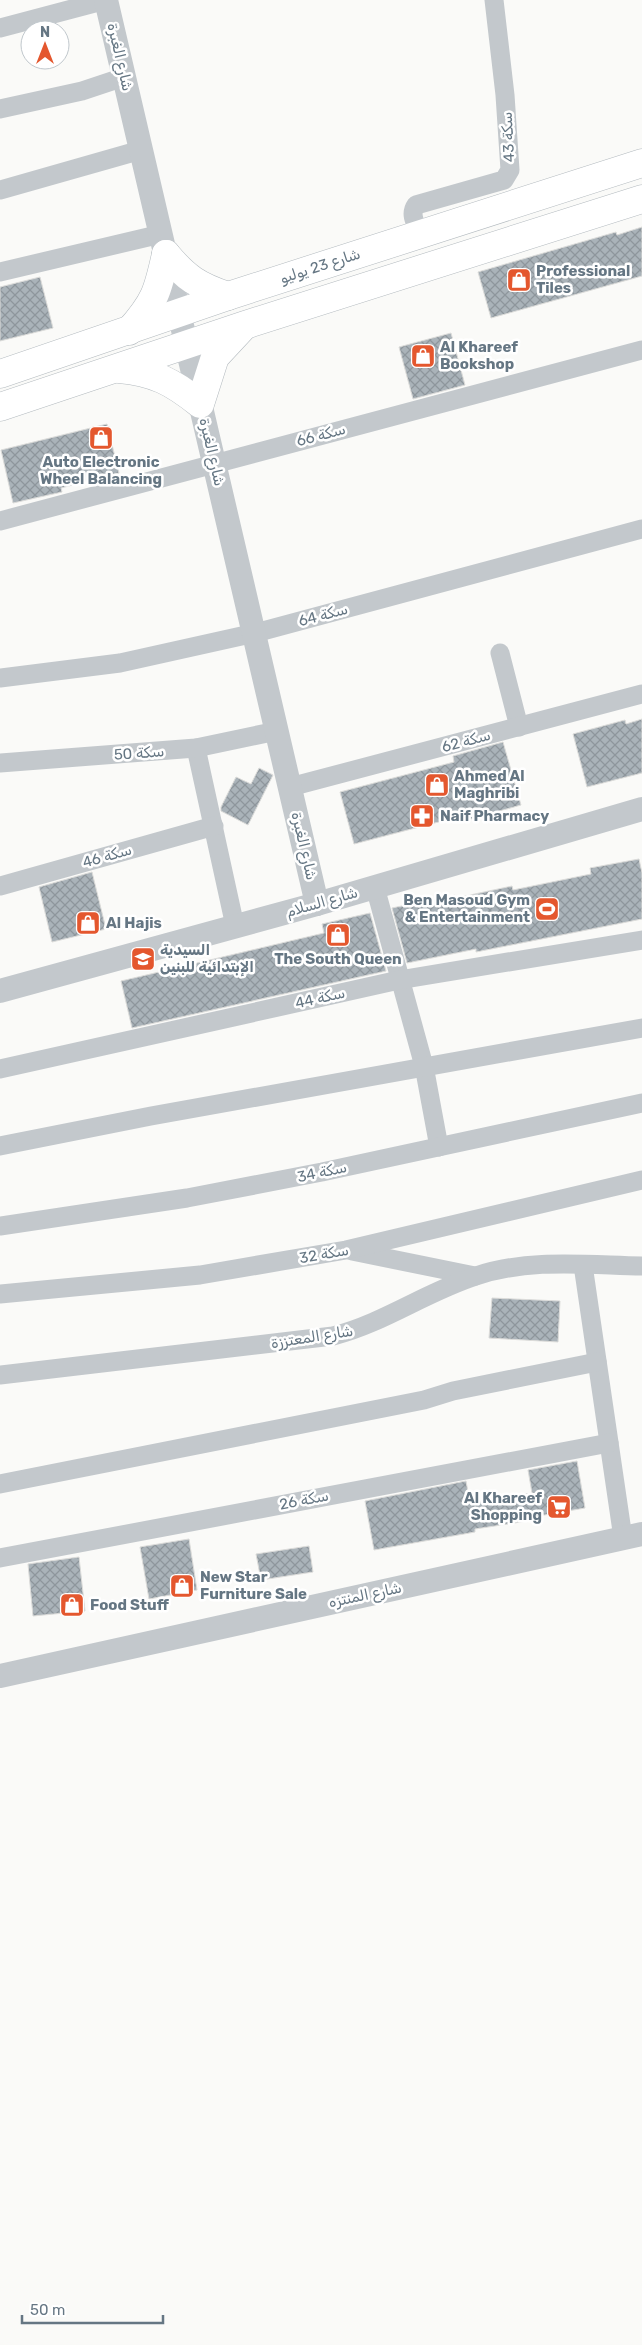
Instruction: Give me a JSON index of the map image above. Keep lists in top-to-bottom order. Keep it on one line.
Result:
{"streets":{"main road":["شارع 23 يوليو"],"street":["شارع الغبرة","سكة 43","سكة 66","سكة 64","سكة 62","سكة 50","سكة 46","شارع السلام","سكة 44","سكة 34","سكة 32","شارع المعتززة","سكة 26","شارع المنتزه"]},"crossings":[["شارع الغبرة","شارع 23 يوليو"],["شارع الغبرة","سكة 66"],["شارع الغبرة","سكة 64"],["شارع الغبرة","سكة 62"],["شارع الغبرة","سكة 50"],["شارع الغبرة","شارع السلام"],["سكة 43","شارع 23 يوليو"]],"places":{"shop":["Professional Tiles","Al Khareef Bookshop","Auto Electronic Wheel Balancing","Ahmed Al Maghribi","Al Hajis","The South Queen","New Star Furniture Sale","Food Stuff"],"pharmacy":["Naif Pharmacy"],"sports":["Ben Masoud Gym & Entertainment"],"school or university":["السيدية الإبتدائية للبنين"],"supermarket":["Al Khareef Shopping"]},"scale_bar":"50 m","north":"top"}
